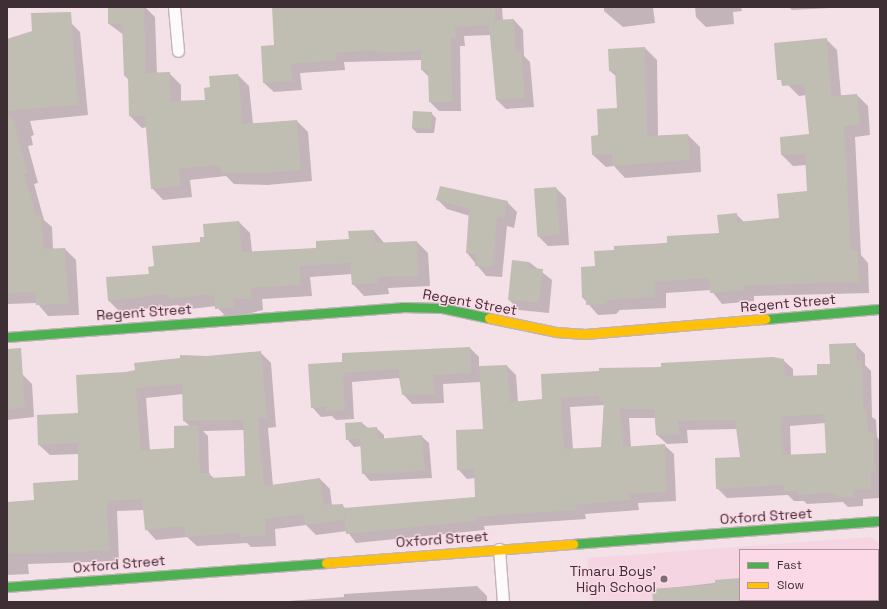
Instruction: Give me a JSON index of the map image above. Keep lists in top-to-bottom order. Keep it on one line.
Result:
{"streets":{"street":["Regent Street","Oxford Street"]},"places":["Timaru Boys' High School"],"legend":["Fast","Slow"]}
